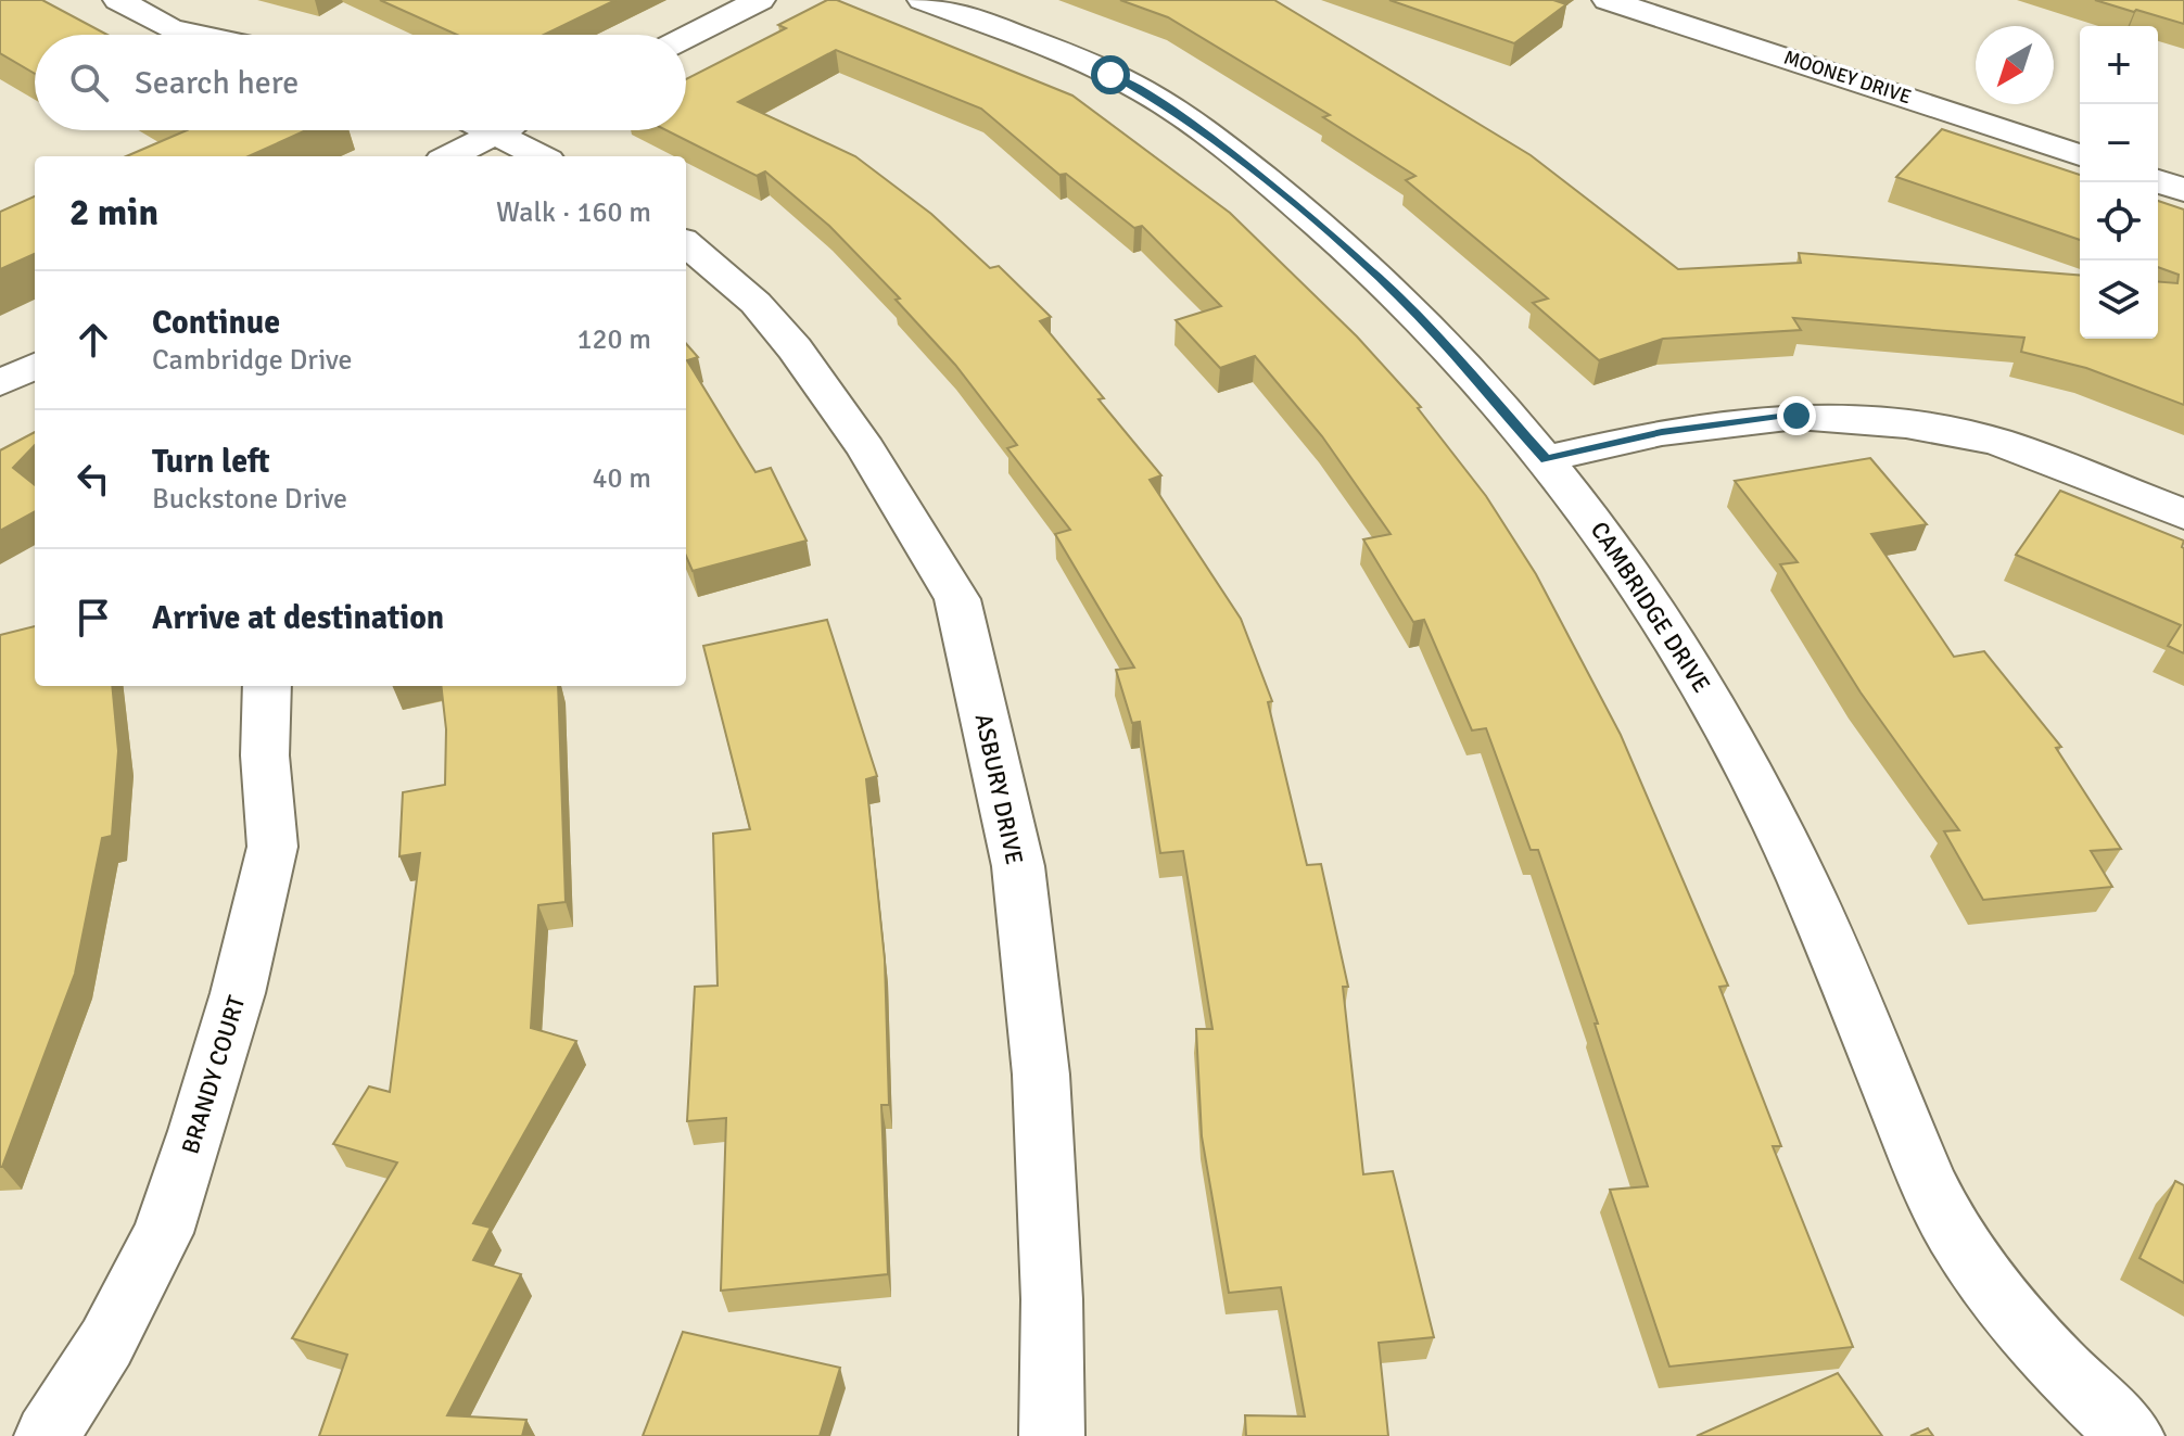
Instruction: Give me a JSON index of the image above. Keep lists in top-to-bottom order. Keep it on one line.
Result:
{"streets":{"street":["MOONEY DRIVE","CAMBRIDGE DRIVE","ASBURY DRIVE","BRANDY COURT"]},"north":"bottom left","page":{"map_buttons":["+","−"],"search":"Search here","heading":["2 min","Walk · 160 m"],"list":[["Continue","Cambridge Drive","120 m"],["Turn left","Buckstone Drive","40 m"],"Arrive at destination"]}}
